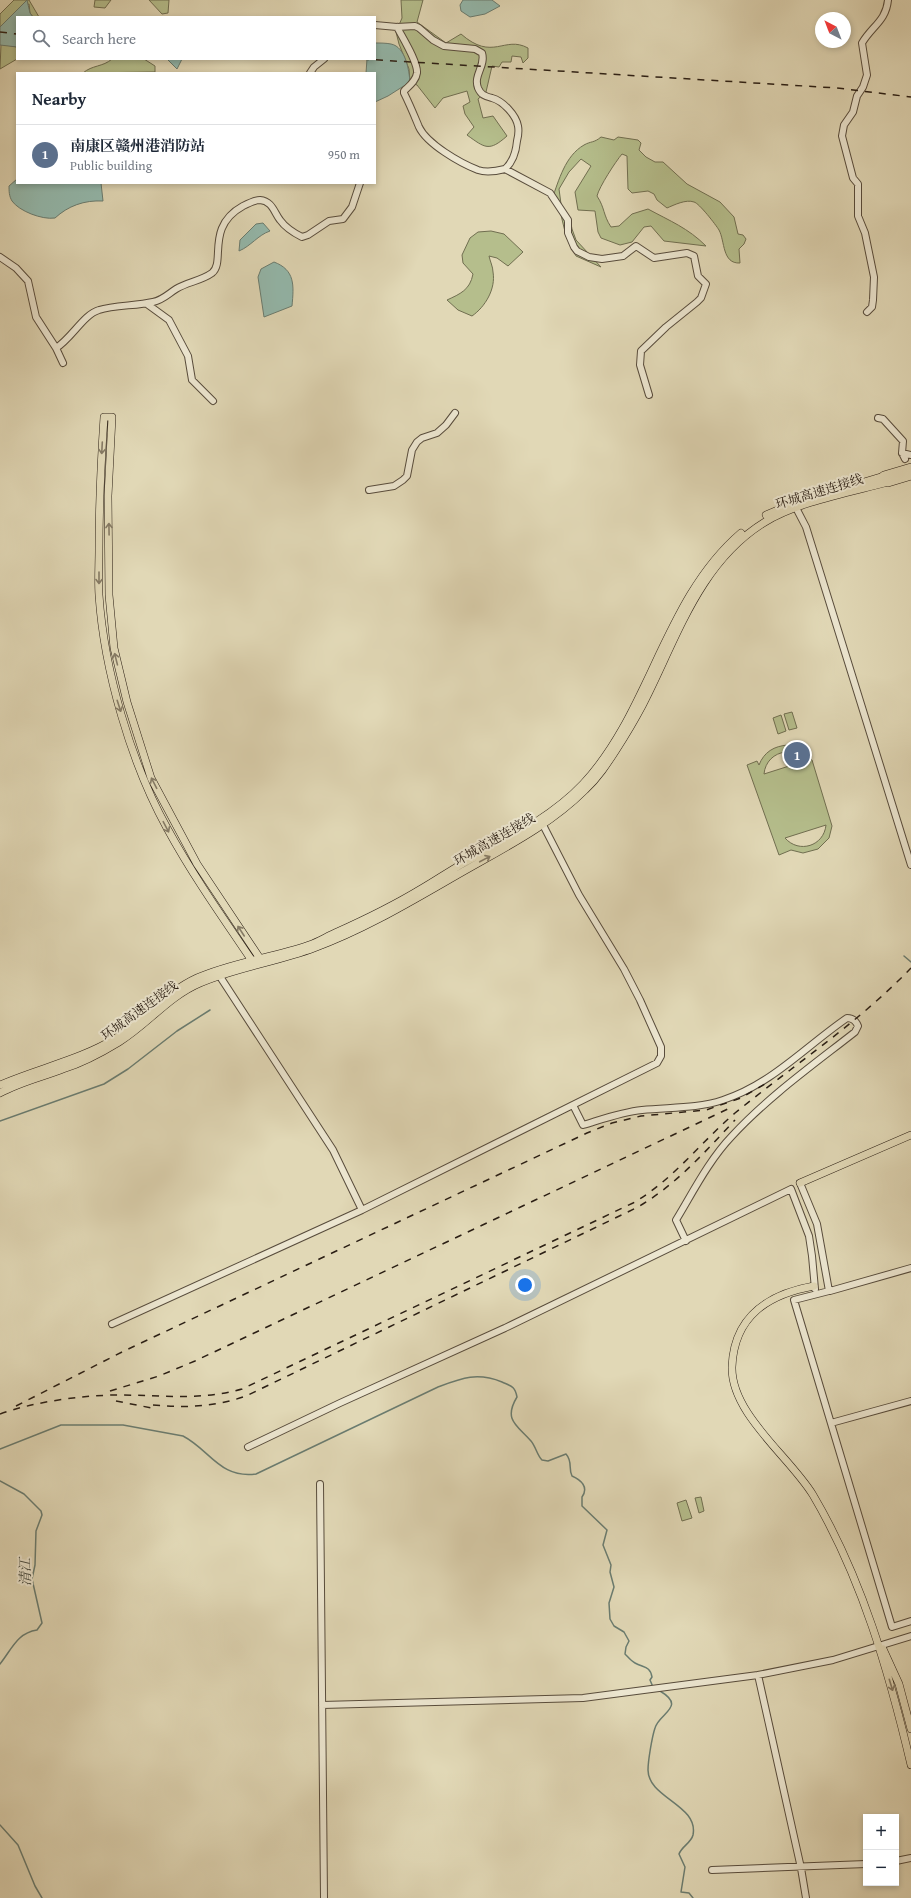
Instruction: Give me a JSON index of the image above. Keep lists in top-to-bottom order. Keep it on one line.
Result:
{"streets":{"main road":["环城高速连接线"]},"water":["清江"],"north":"top left","page":{"search":"Search here","heading":"Nearby","list":[{"mark":"1","name":"南康区赣州港消防站","note":"Public building","value":"950 m"}],"pins":"1","map_buttons":["+","−"]}}
